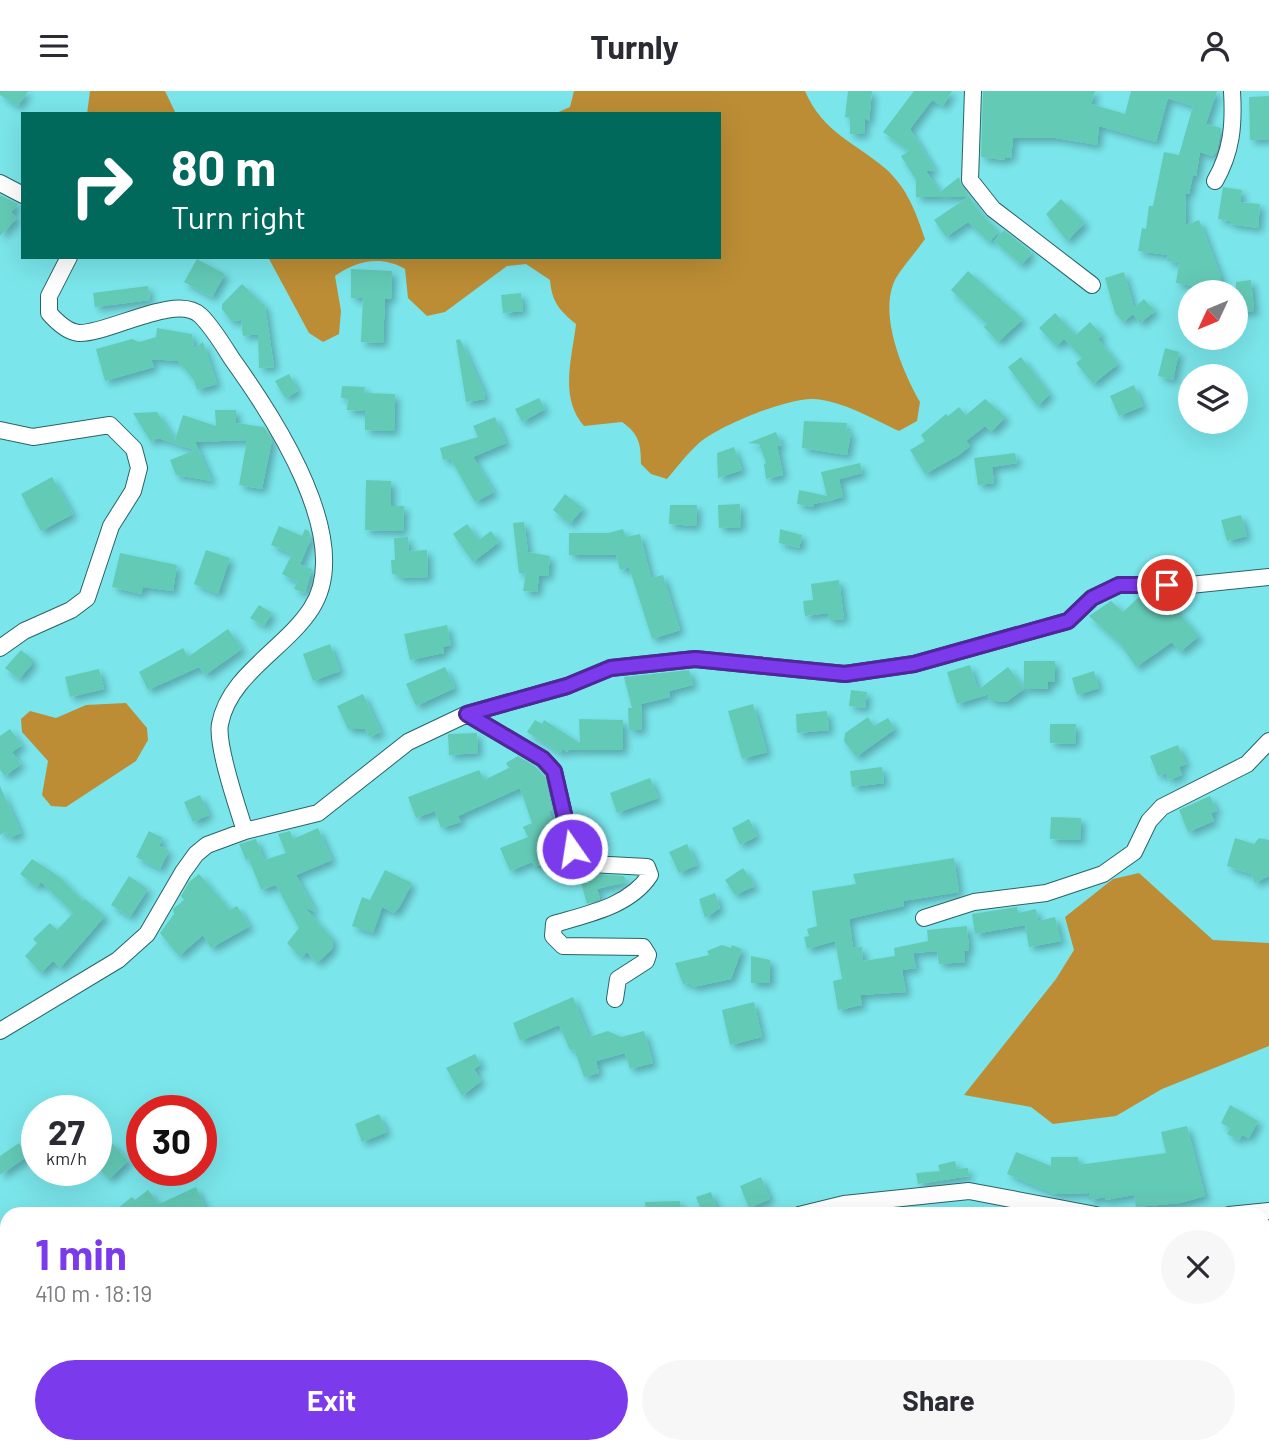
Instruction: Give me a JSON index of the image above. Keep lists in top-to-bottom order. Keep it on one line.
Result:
{"north":"bottom left","page":{"header":"Turnly","turn":["80 m","Turn right"],"speed":"27 km/h","limit":"30","heading":["1 min","410 m · 18:19"],"buttons":["Exit","Share"]}}
